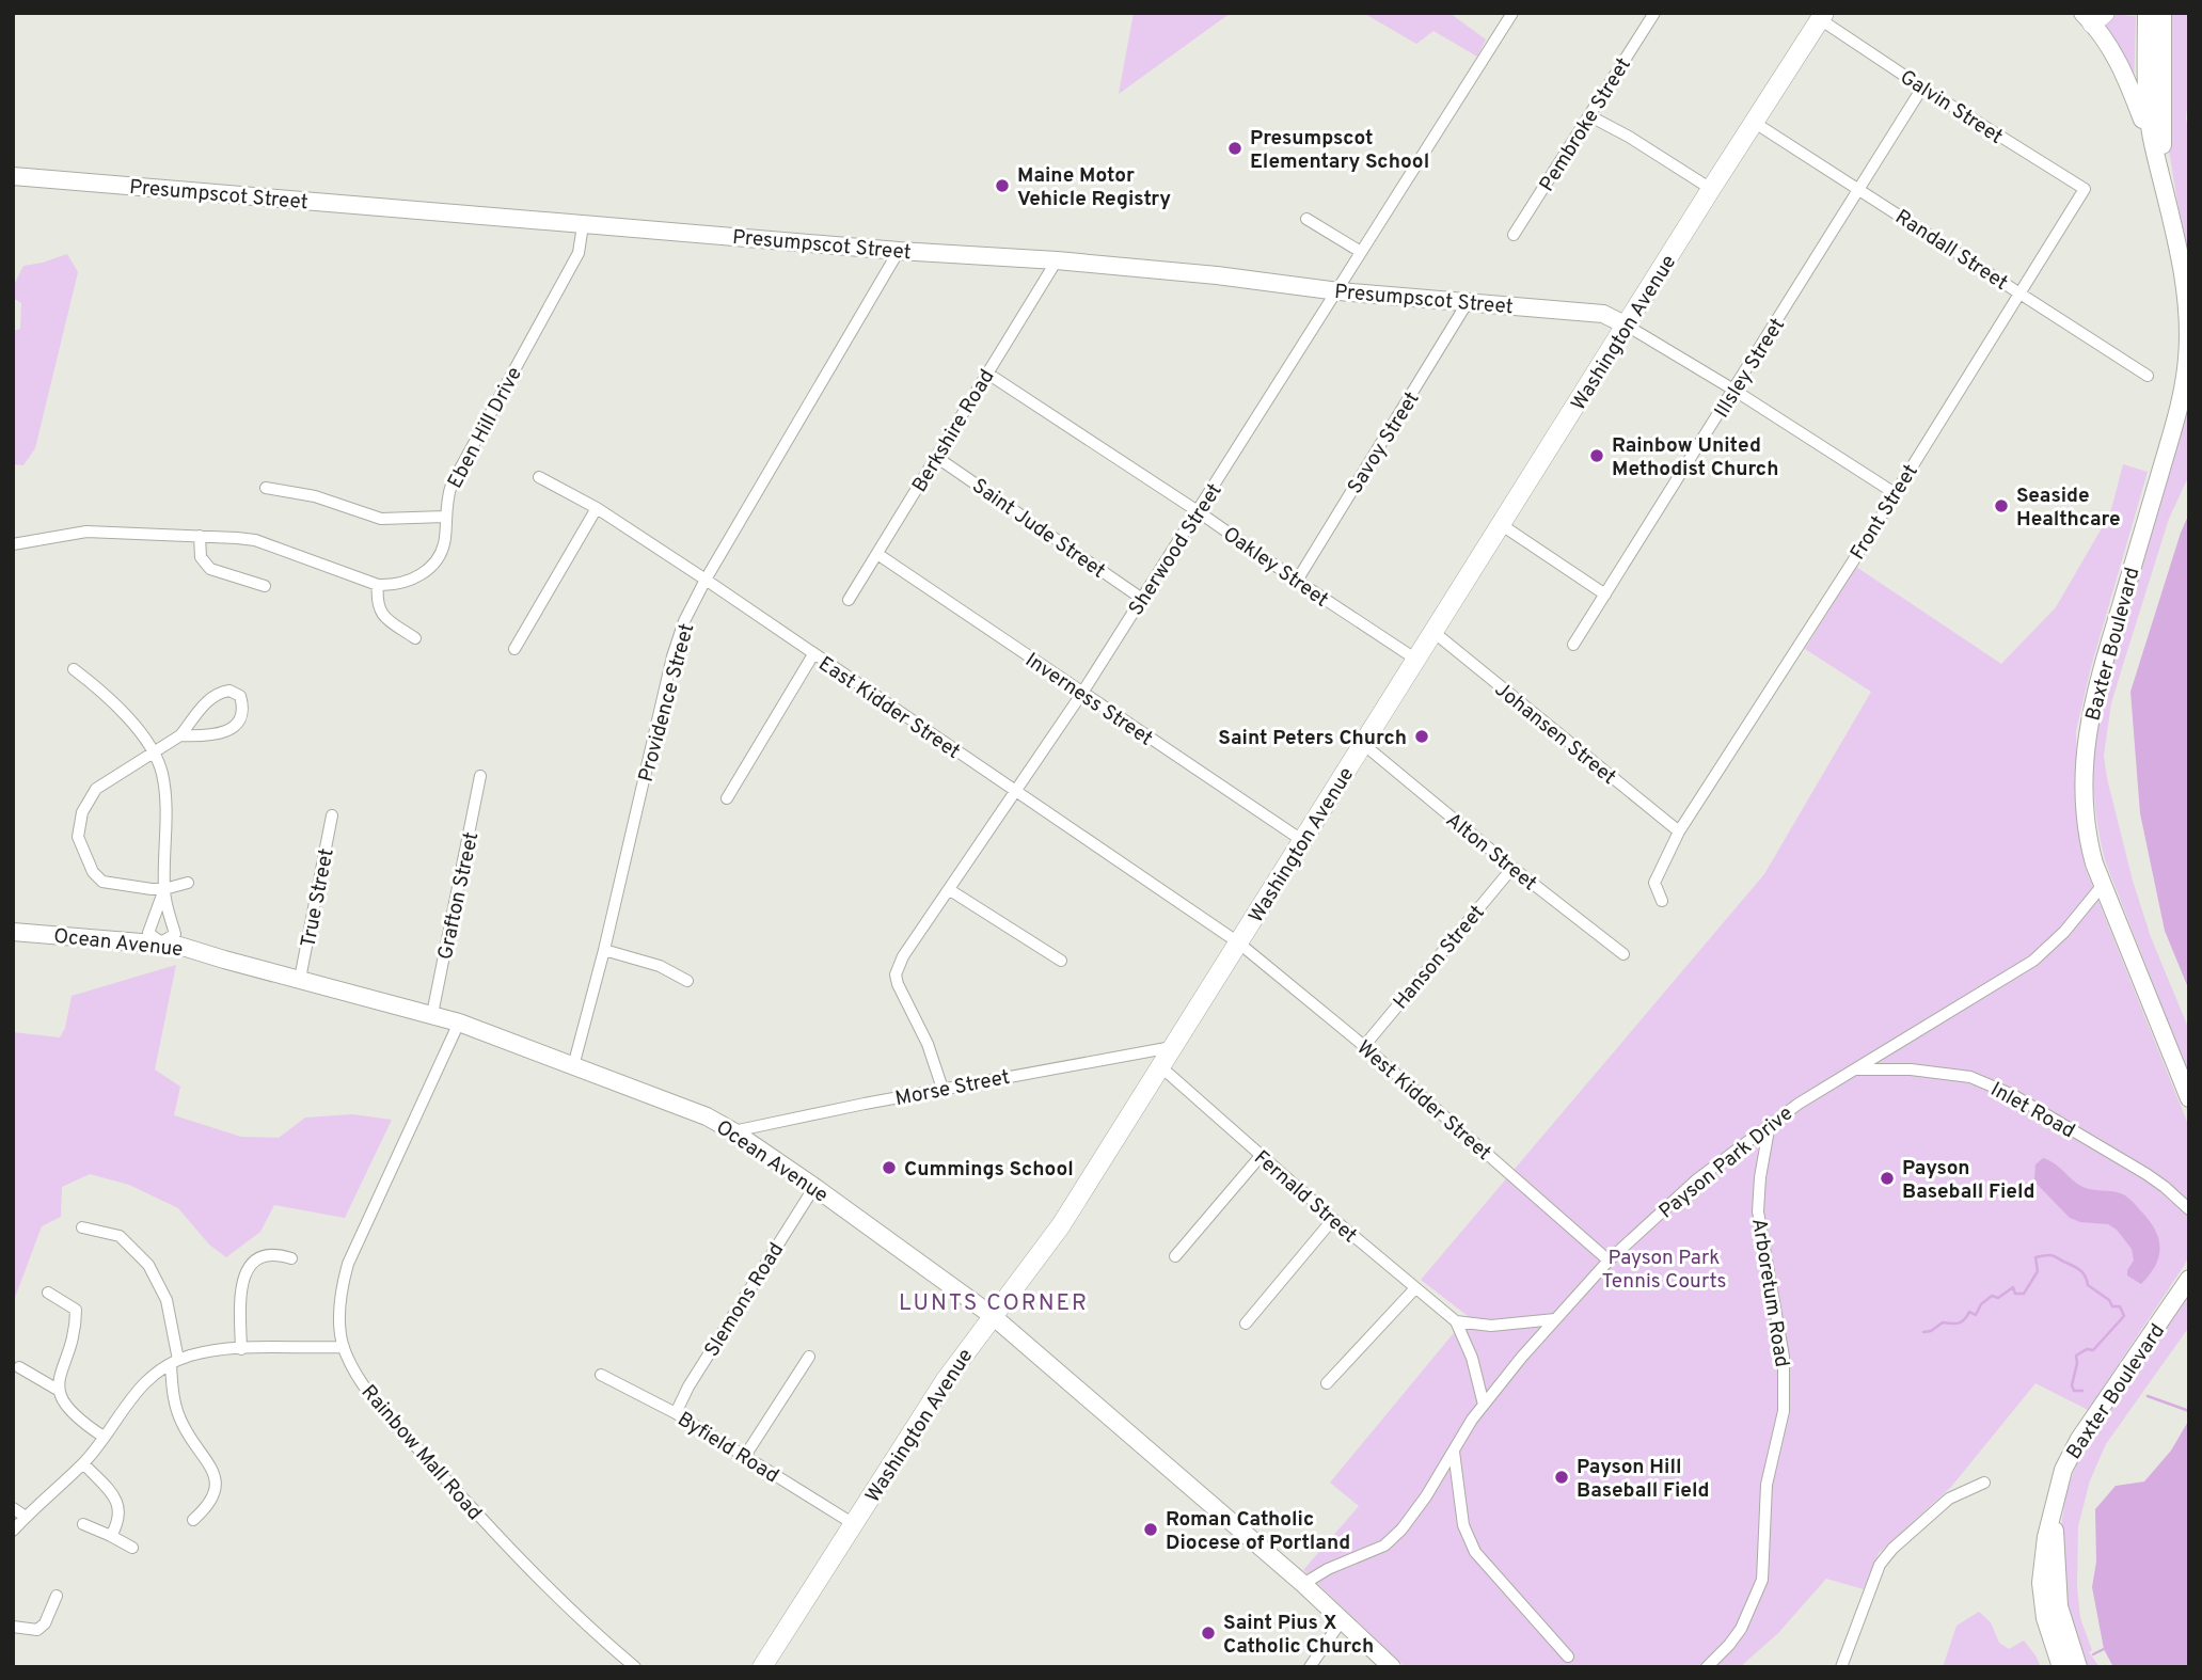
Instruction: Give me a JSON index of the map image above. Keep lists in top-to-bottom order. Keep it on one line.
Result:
{"streets":{"main road":["Washington Avenue"],"street":["Galvin Street","Pembroke Street","Presumpscot Street","Randall Street","Illsley Street","Eben Hill Drive","Berkshire Road","Savoy Street","Front Street","Saint Jude Street","Sherwood Street","Oakley Street","Baxter Boulevard","Inverness Street","Providence Street","East Kidder Street","Johansen Street","Alton Street","Grafton Street","True Street","Ocean Avenue","Hanson Street","Morse Street","West Kidder Street","Inlet Road","Payson Park Drive","Fernald Street","Arboretum Road","Slemons Road","Byfield Road","Rainbow Mall Road"]},"crossings":[["Galvin Street","Washington Avenue"],["Galvin Street","Illsley Street"],["Galvin Street","Front Street"],["Presumpscot Street","Washington Avenue"],["Presumpscot Street","Eben Hill Drive"],["Presumpscot Street","Berkshire Road"],["Presumpscot Street","Savoy Street"],["Presumpscot Street","Sherwood Street"],["Presumpscot Street","Providence Street"],["Randall Street","Washington Avenue"],["Randall Street","Illsley Street"],["Randall Street","Front Street"],["Washington Avenue","Oakley Street"],["Washington Avenue","Inverness Street"],["Washington Avenue","East Kidder Street"],["Washington Avenue","Johansen Street"],["Washington Avenue","Alton Street"],["Washington Avenue","Ocean Avenue"],["Washington Avenue","Morse Street"],["Washington Avenue","West Kidder Street"],["Washington Avenue","Fernald Street"],["Washington Avenue","Byfield Road"],["Berkshire Road","Saint Jude Street"],["Berkshire Road","Oakley Street"],["Berkshire Road","Inverness Street"],["Savoy Street","Oakley Street"],["Front Street","Johansen Street"],["Saint Jude Street","Sherwood Street"],["Sherwood Street","Oakley Street"],["Sherwood Street","Inverness Street"],["Sherwood Street","East Kidder Street"],["Sherwood Street","Morse Street"],["Baxter Boulevard","Payson Park Drive"],["Providence Street","East Kidder Street"],["Providence Street","Ocean Avenue"],["East Kidder Street","West Kidder Street"],["Alton Street","Hanson Street"],["Grafton Street","Ocean Avenue"],["True Street","Ocean Avenue"],["Ocean Avenue","Morse Street"],["Ocean Avenue","Payson Park Drive"],["Ocean Avenue","Slemons Road"],["Ocean Avenue","Rainbow Mall Road"],["Hanson Street","West Kidder Street"],["West Kidder Street","Payson Park Drive"],["Inlet Road","Payson Park Drive"],["Payson Park Drive","Arboretum Road"],["Slemons Road","Byfield Road"]],"districts":["LUNTS CORNER"],"parks":["Payson Park Tennis Courts"],"places":["Presumpscot Elementary School","Maine Motor Vehicle Registry","Rainbow United Methodist Church","Seaside Healthcare","Saint Peters Church","Cummings School","Payson Baseball Field","Payson Hill Baseball Field","Roman Catholic Diocese of Portland","Saint Pius X Catholic Church"]}
